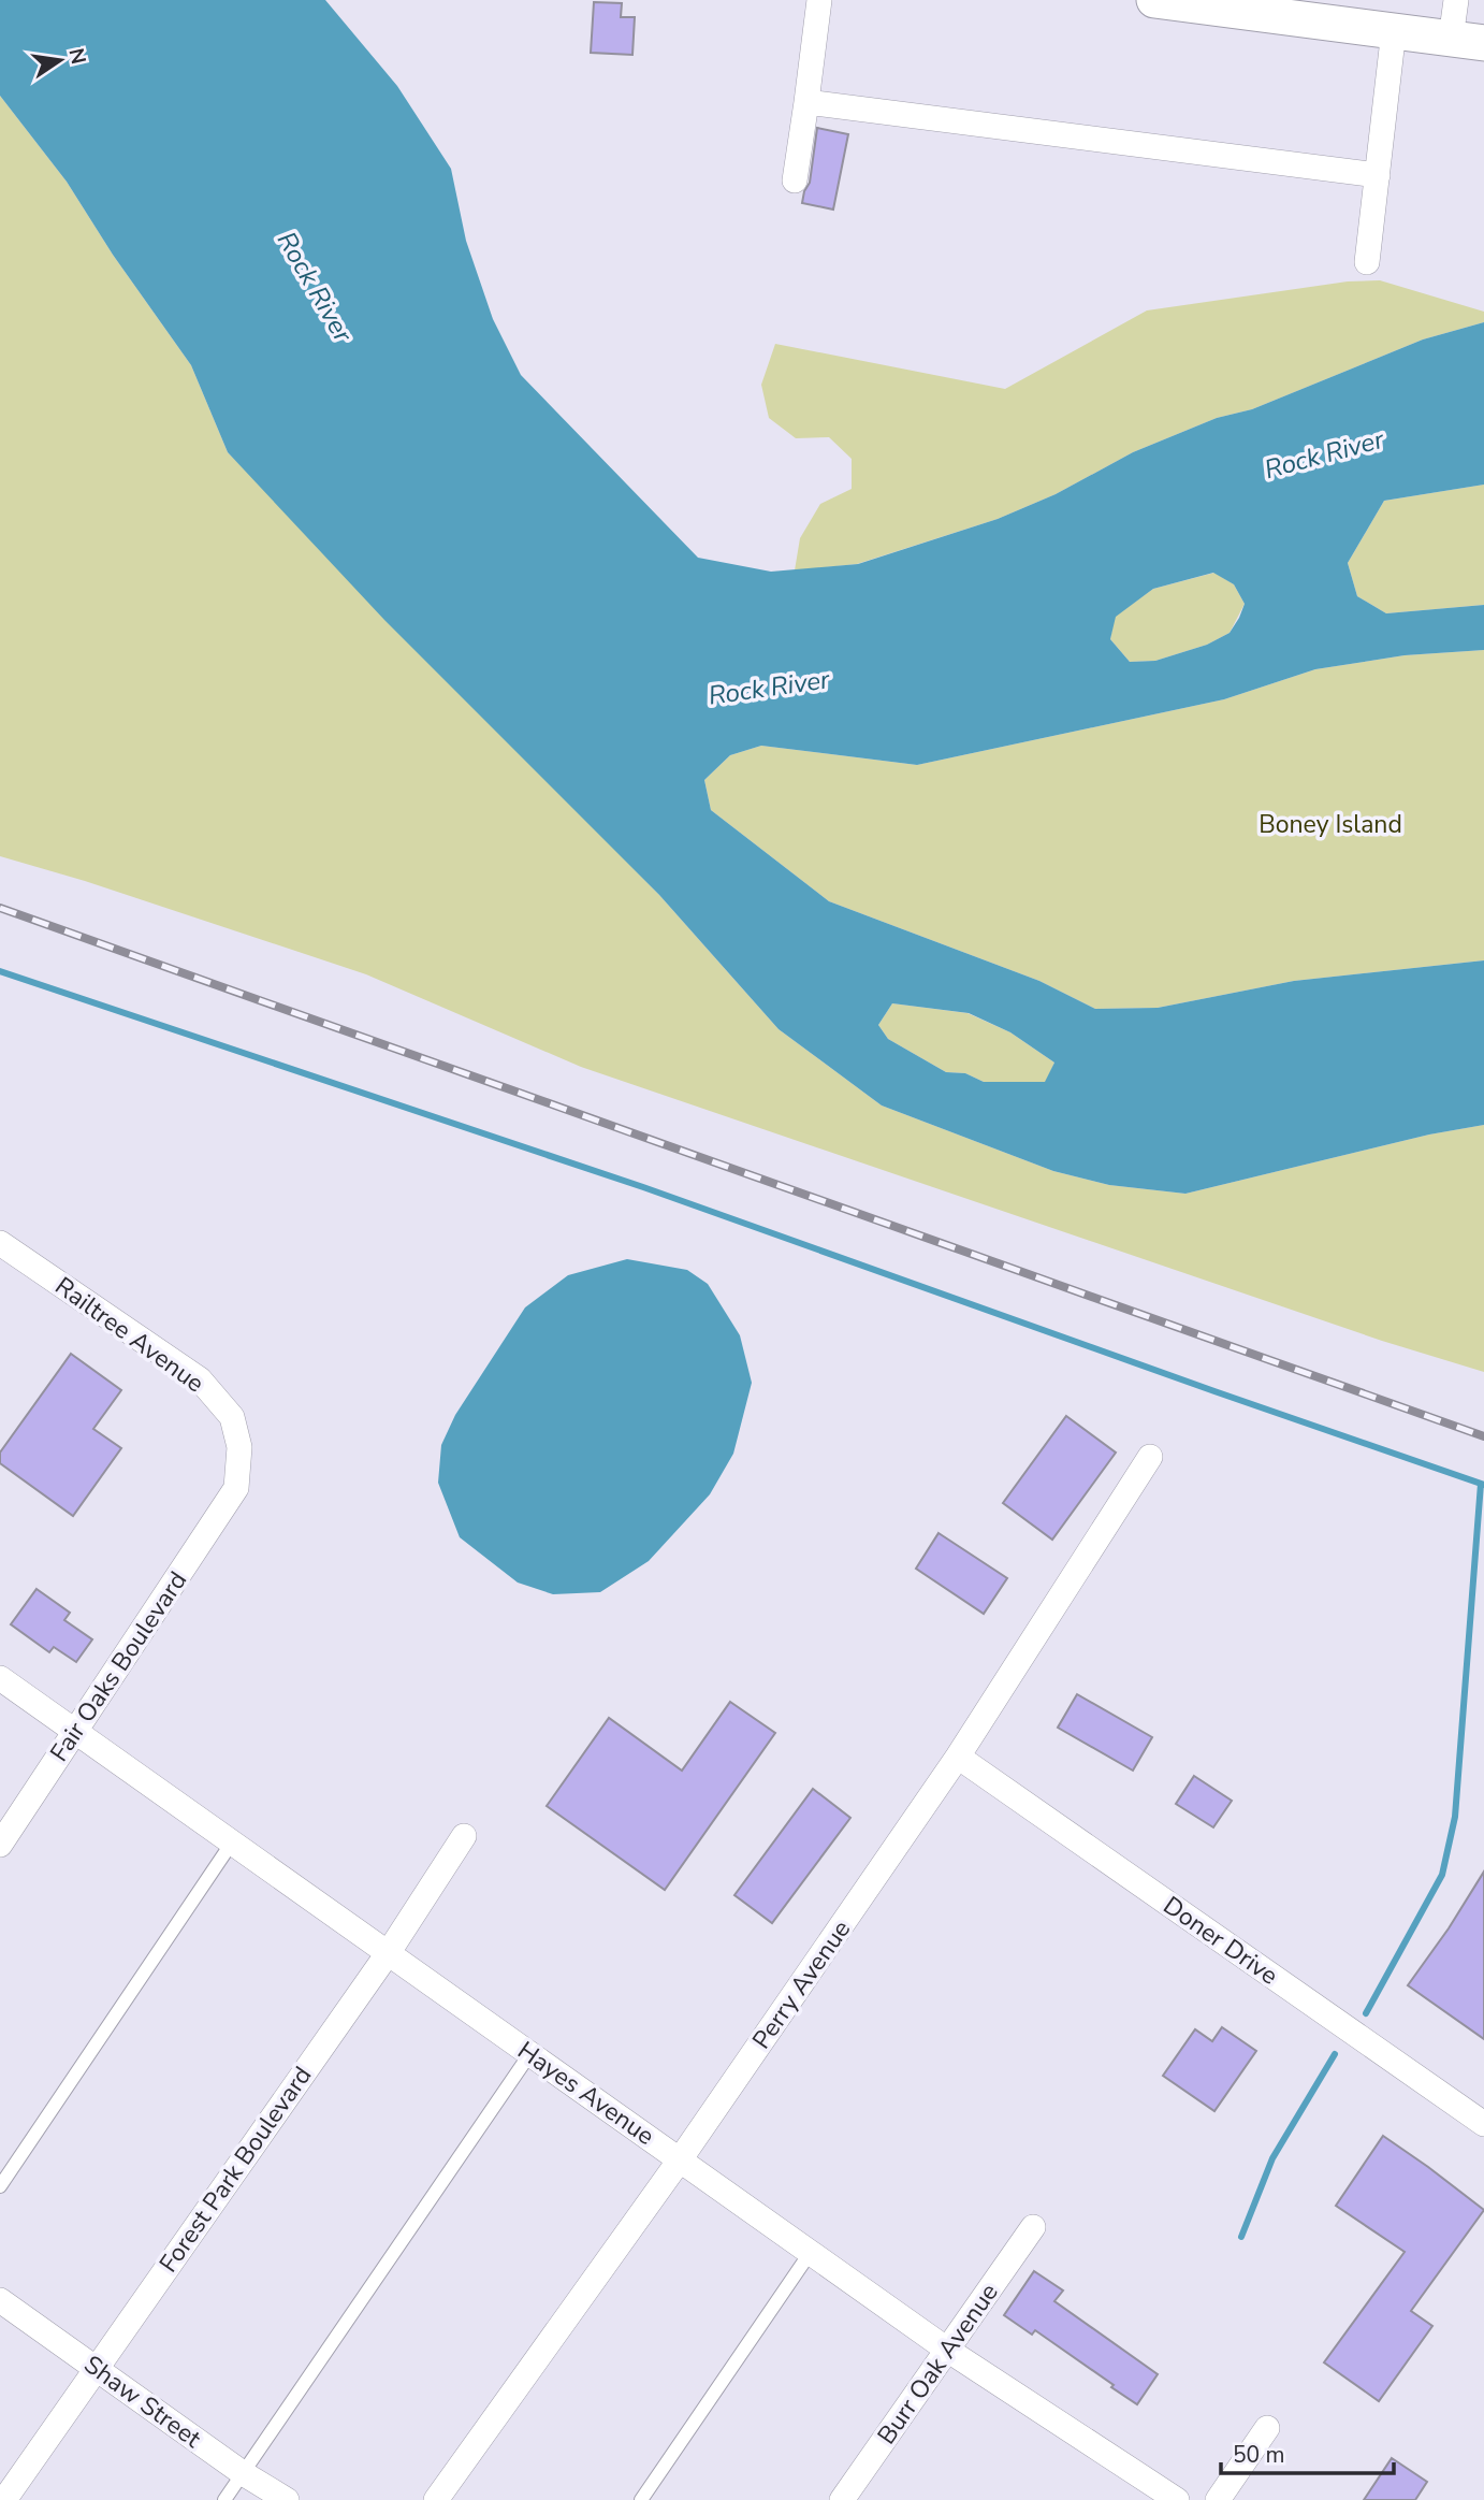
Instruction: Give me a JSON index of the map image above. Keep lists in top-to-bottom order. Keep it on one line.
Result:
{"streets":{"street":["Railtree Avenue","Fair Oaks Boulevard","Doner Drive","Perry Avenue","Hayes Avenue","Forest Park Boulevard","Burr Oak Avenue","Shaw Street"]},"crossings":[["Railtree Avenue","Fair Oaks Boulevard"],["Fair Oaks Boulevard","Hayes Avenue"],["Doner Drive","Perry Avenue"],["Perry Avenue","Hayes Avenue"],["Hayes Avenue","Forest Park Boulevard"],["Hayes Avenue","Burr Oak Avenue"],["Forest Park Boulevard","Shaw Street"]],"water":["Rock River"],"parks":["Boney Island"],"scale_bar":"50 m","north":"right"}
